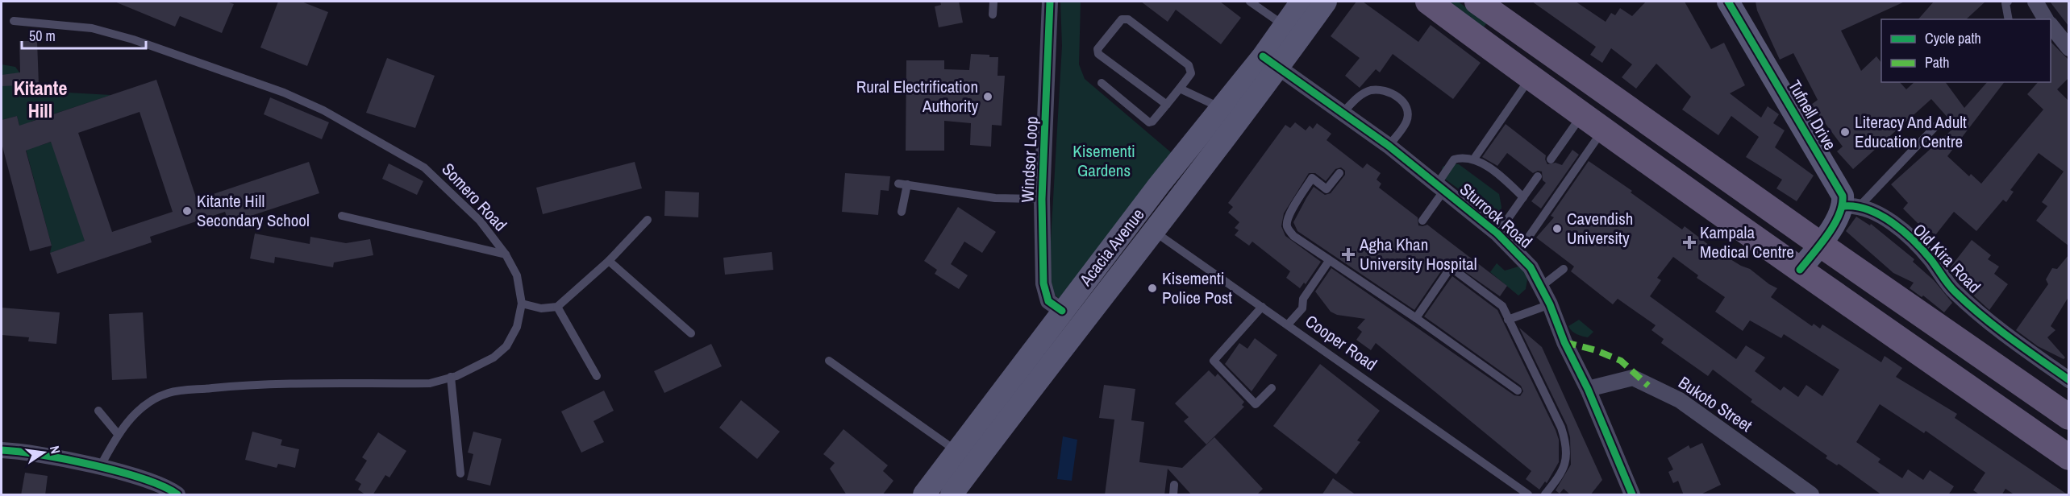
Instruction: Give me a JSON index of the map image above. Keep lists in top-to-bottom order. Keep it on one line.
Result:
{"streets":{"main road":["Tufnell Drive","Acacia Avenue"],"street":["Windsor Loop","Sturrock Road","Old Kira Road","Bukoto Street"],"lane":["Somero Road","Cooper Road"]},"crossings":[["Tufnell Drive","Old Kira Road"],["Windsor Loop","Acacia Avenue"],["Sturrock Road","Acacia Avenue"],["Sturrock Road","Bukoto Street"],["Acacia Avenue","Cooper Road"]],"districts":["Kitante Hill"],"parks":["Kisementi Gardens"],"places":{"other":["Rural Electrification Authority","Literacy And Adult Education Centre","Kitante Hill Secondary School","Cavendish University","Kisementi Police Post"],"health":["Kampala Medical Centre","Agha Khan University Hospital"]},"legend":["Cycle path","Path"],"scale_bar":"50 m","north":"right"}
